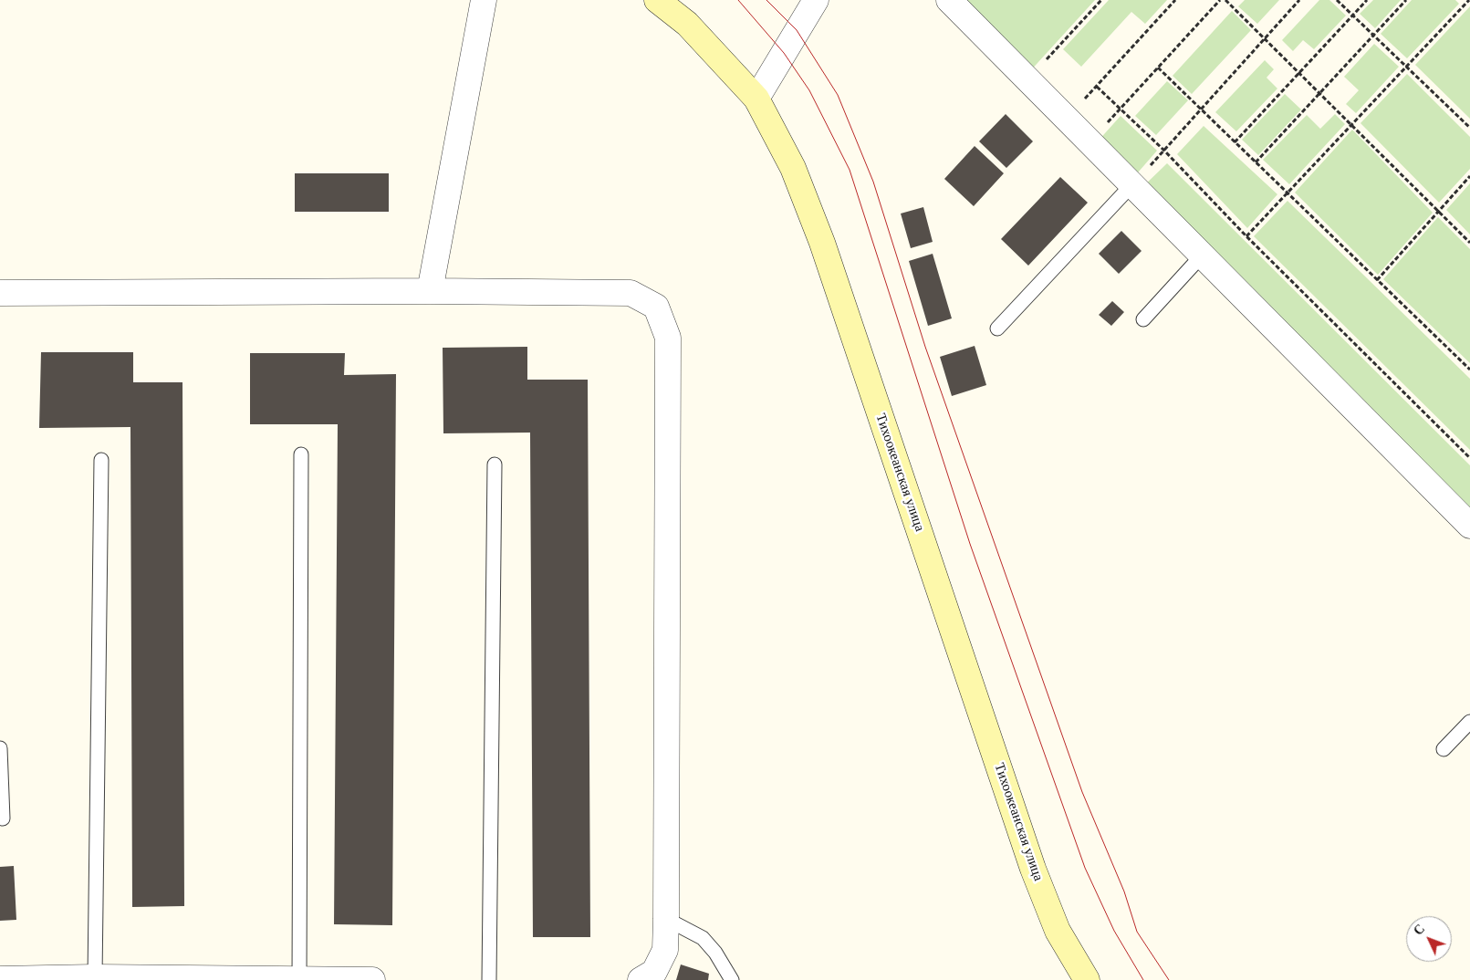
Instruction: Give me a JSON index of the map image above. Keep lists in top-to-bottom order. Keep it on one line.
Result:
{"streets":{"main road":["Тихоокеанская улица"]},"north":"top left"}
